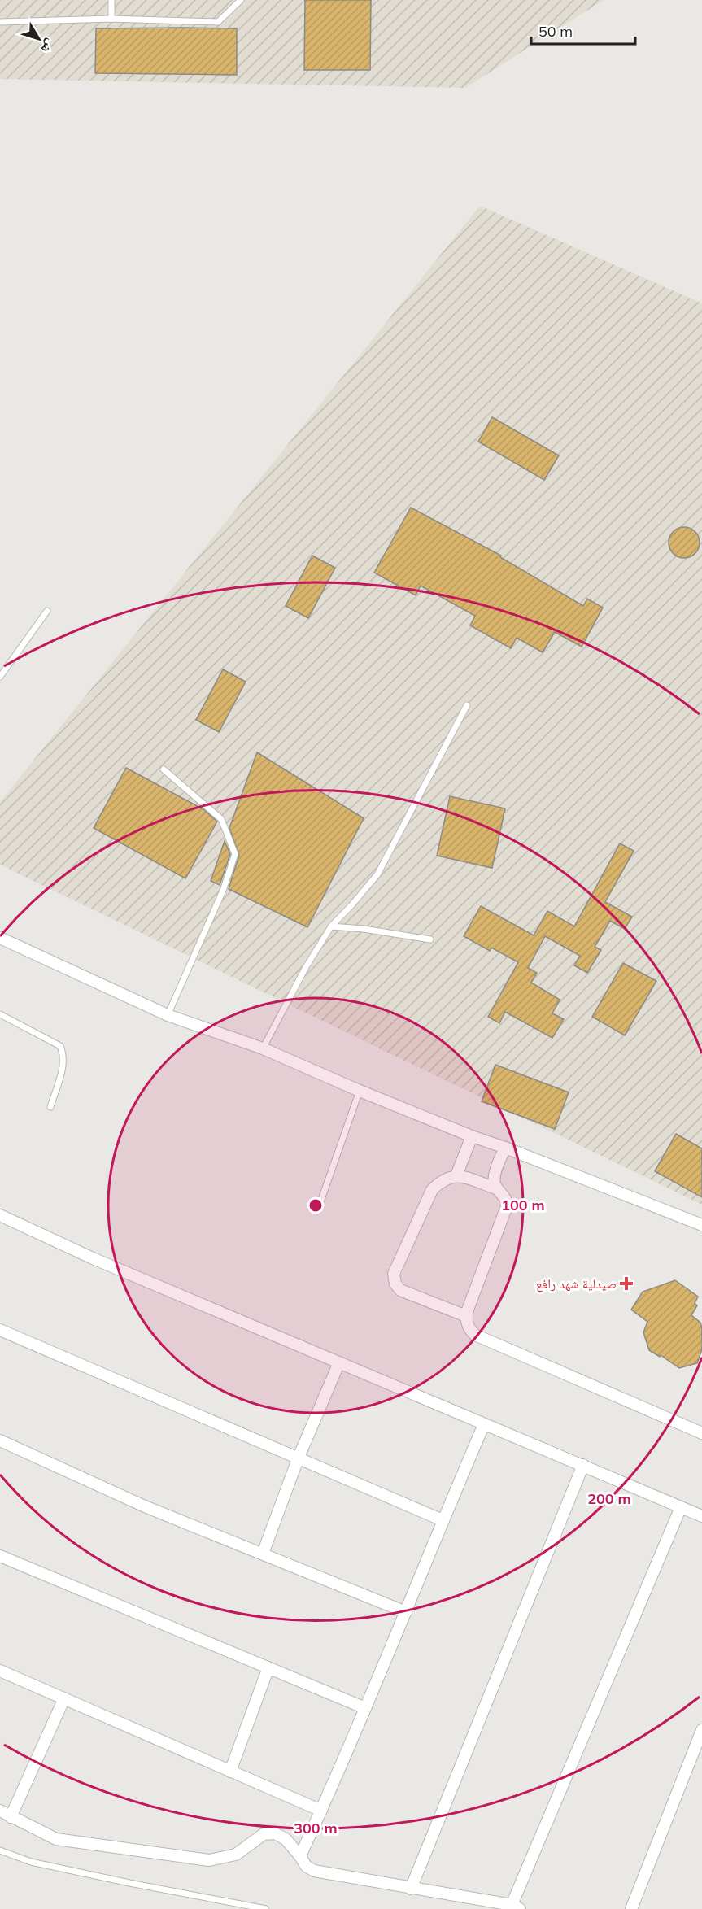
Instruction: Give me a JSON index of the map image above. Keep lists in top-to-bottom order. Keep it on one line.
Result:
{"places":{"health":["صيدلية شهد رافع"]},"scale_bar":"50 m","north":"bottom right","rings":["100 m","200 m","300 m"]}
